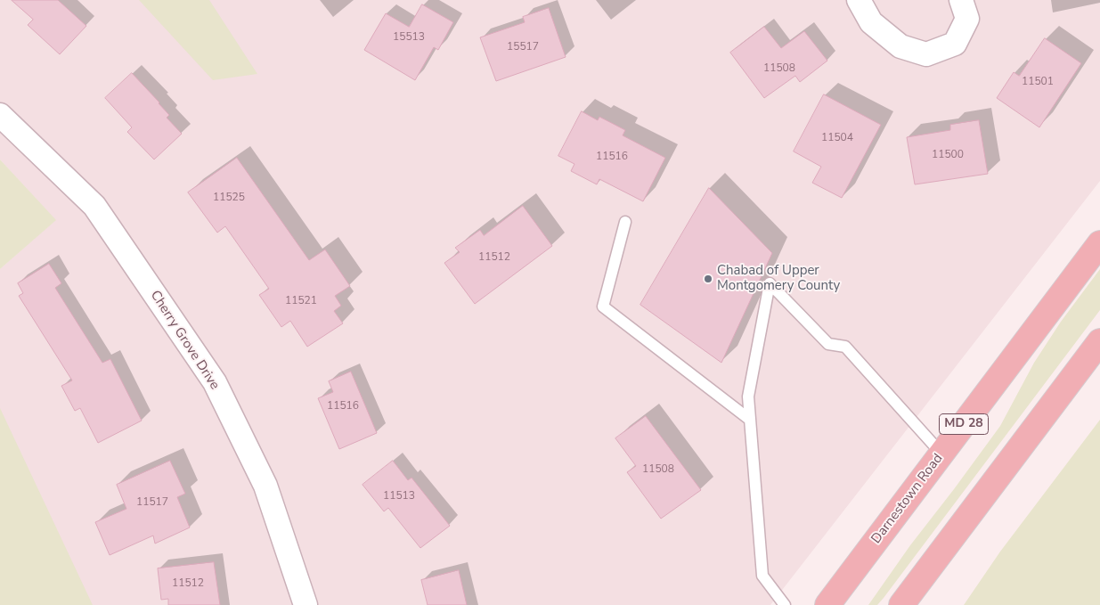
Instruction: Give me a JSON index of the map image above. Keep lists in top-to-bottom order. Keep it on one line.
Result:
{"streets":{"main road":["MD 28","Darnestown Road"],"street":["Cherry Grove Drive"]},"places":["Chabad of Upper Montgomery County"],"house_numbers":["15513","15517","11508","11501","11504","11500","11516","11525","11512","11521","11516","11508","11513","11517","11512"]}
